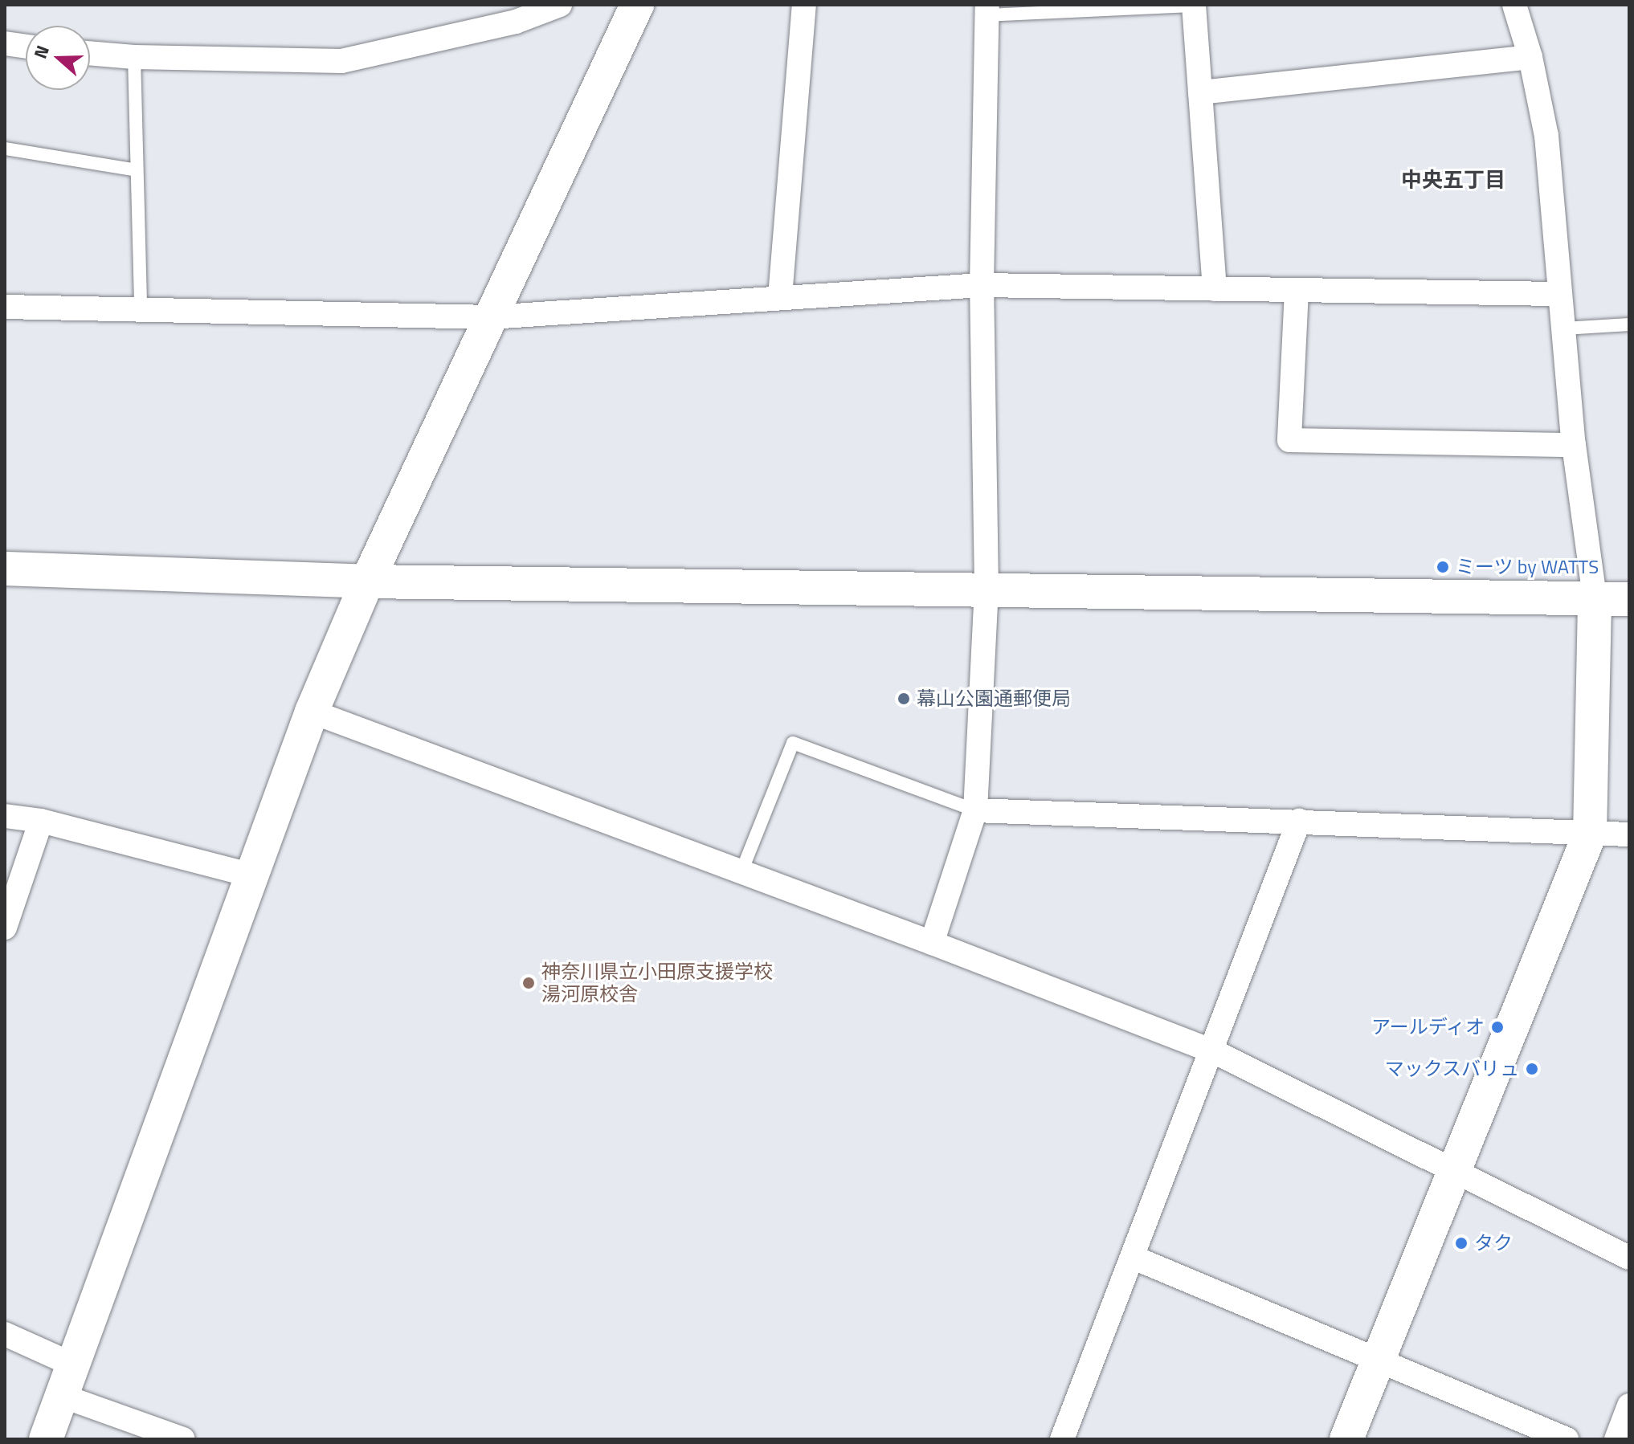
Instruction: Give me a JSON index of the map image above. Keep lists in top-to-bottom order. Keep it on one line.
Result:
{"districts":["中央五丁目"],"places":["ミーツ by WATTS","幕山公園通郵便局","神奈川県立小田原支援学校 湯河原校舎","アールディオ","マックスバリュ","タク"],"north":"left"}
